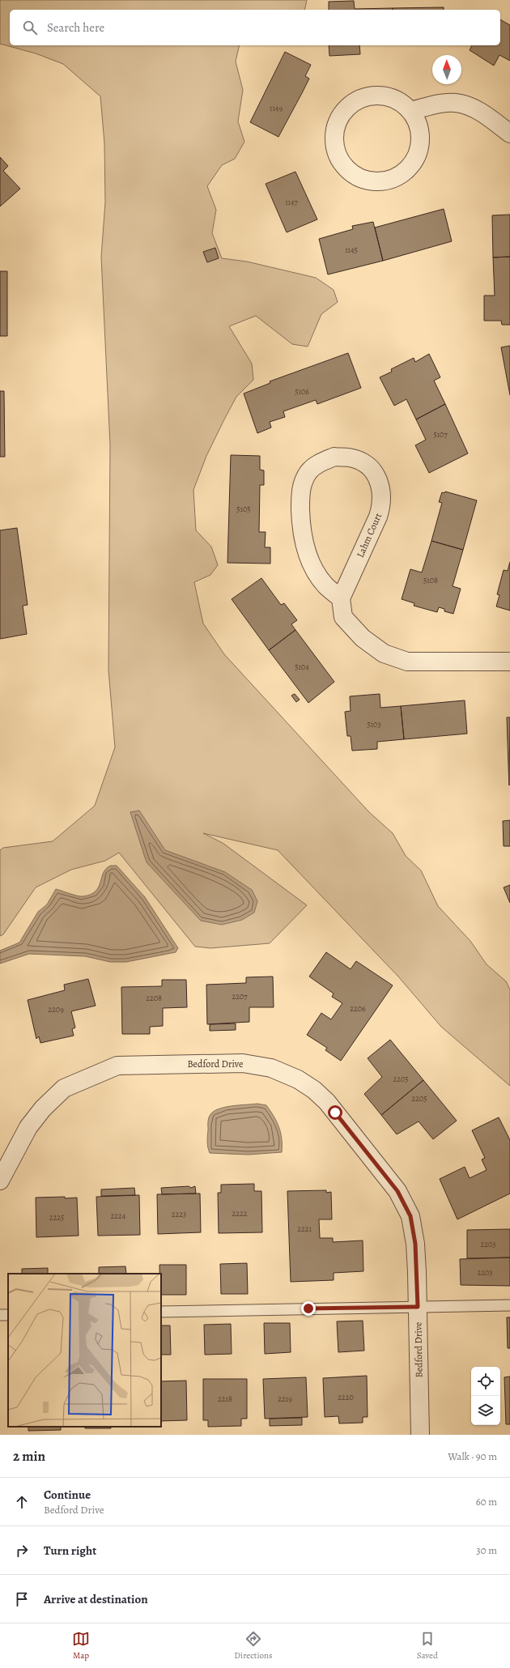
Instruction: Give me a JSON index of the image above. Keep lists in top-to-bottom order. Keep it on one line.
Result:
{"streets":{"street":["Lahm Court","Bedford Drive"]},"house_numbers":["1149","1147","1145","5106","5107","5105","5108","5104","5103","2207","2208","2206","2209","2205","2205","2222","2223","2224","2225","2221","2203","2203","2220","2218","2219"],"north":"top","page":{"search":"Search here","heading":["2 min","Walk · 90 m"],"list":[["Continue","Bedford Drive","60 m"],["Turn right","30 m"],"Arrive at destination"],"nav":["Map","Directions","Saved"]}}
